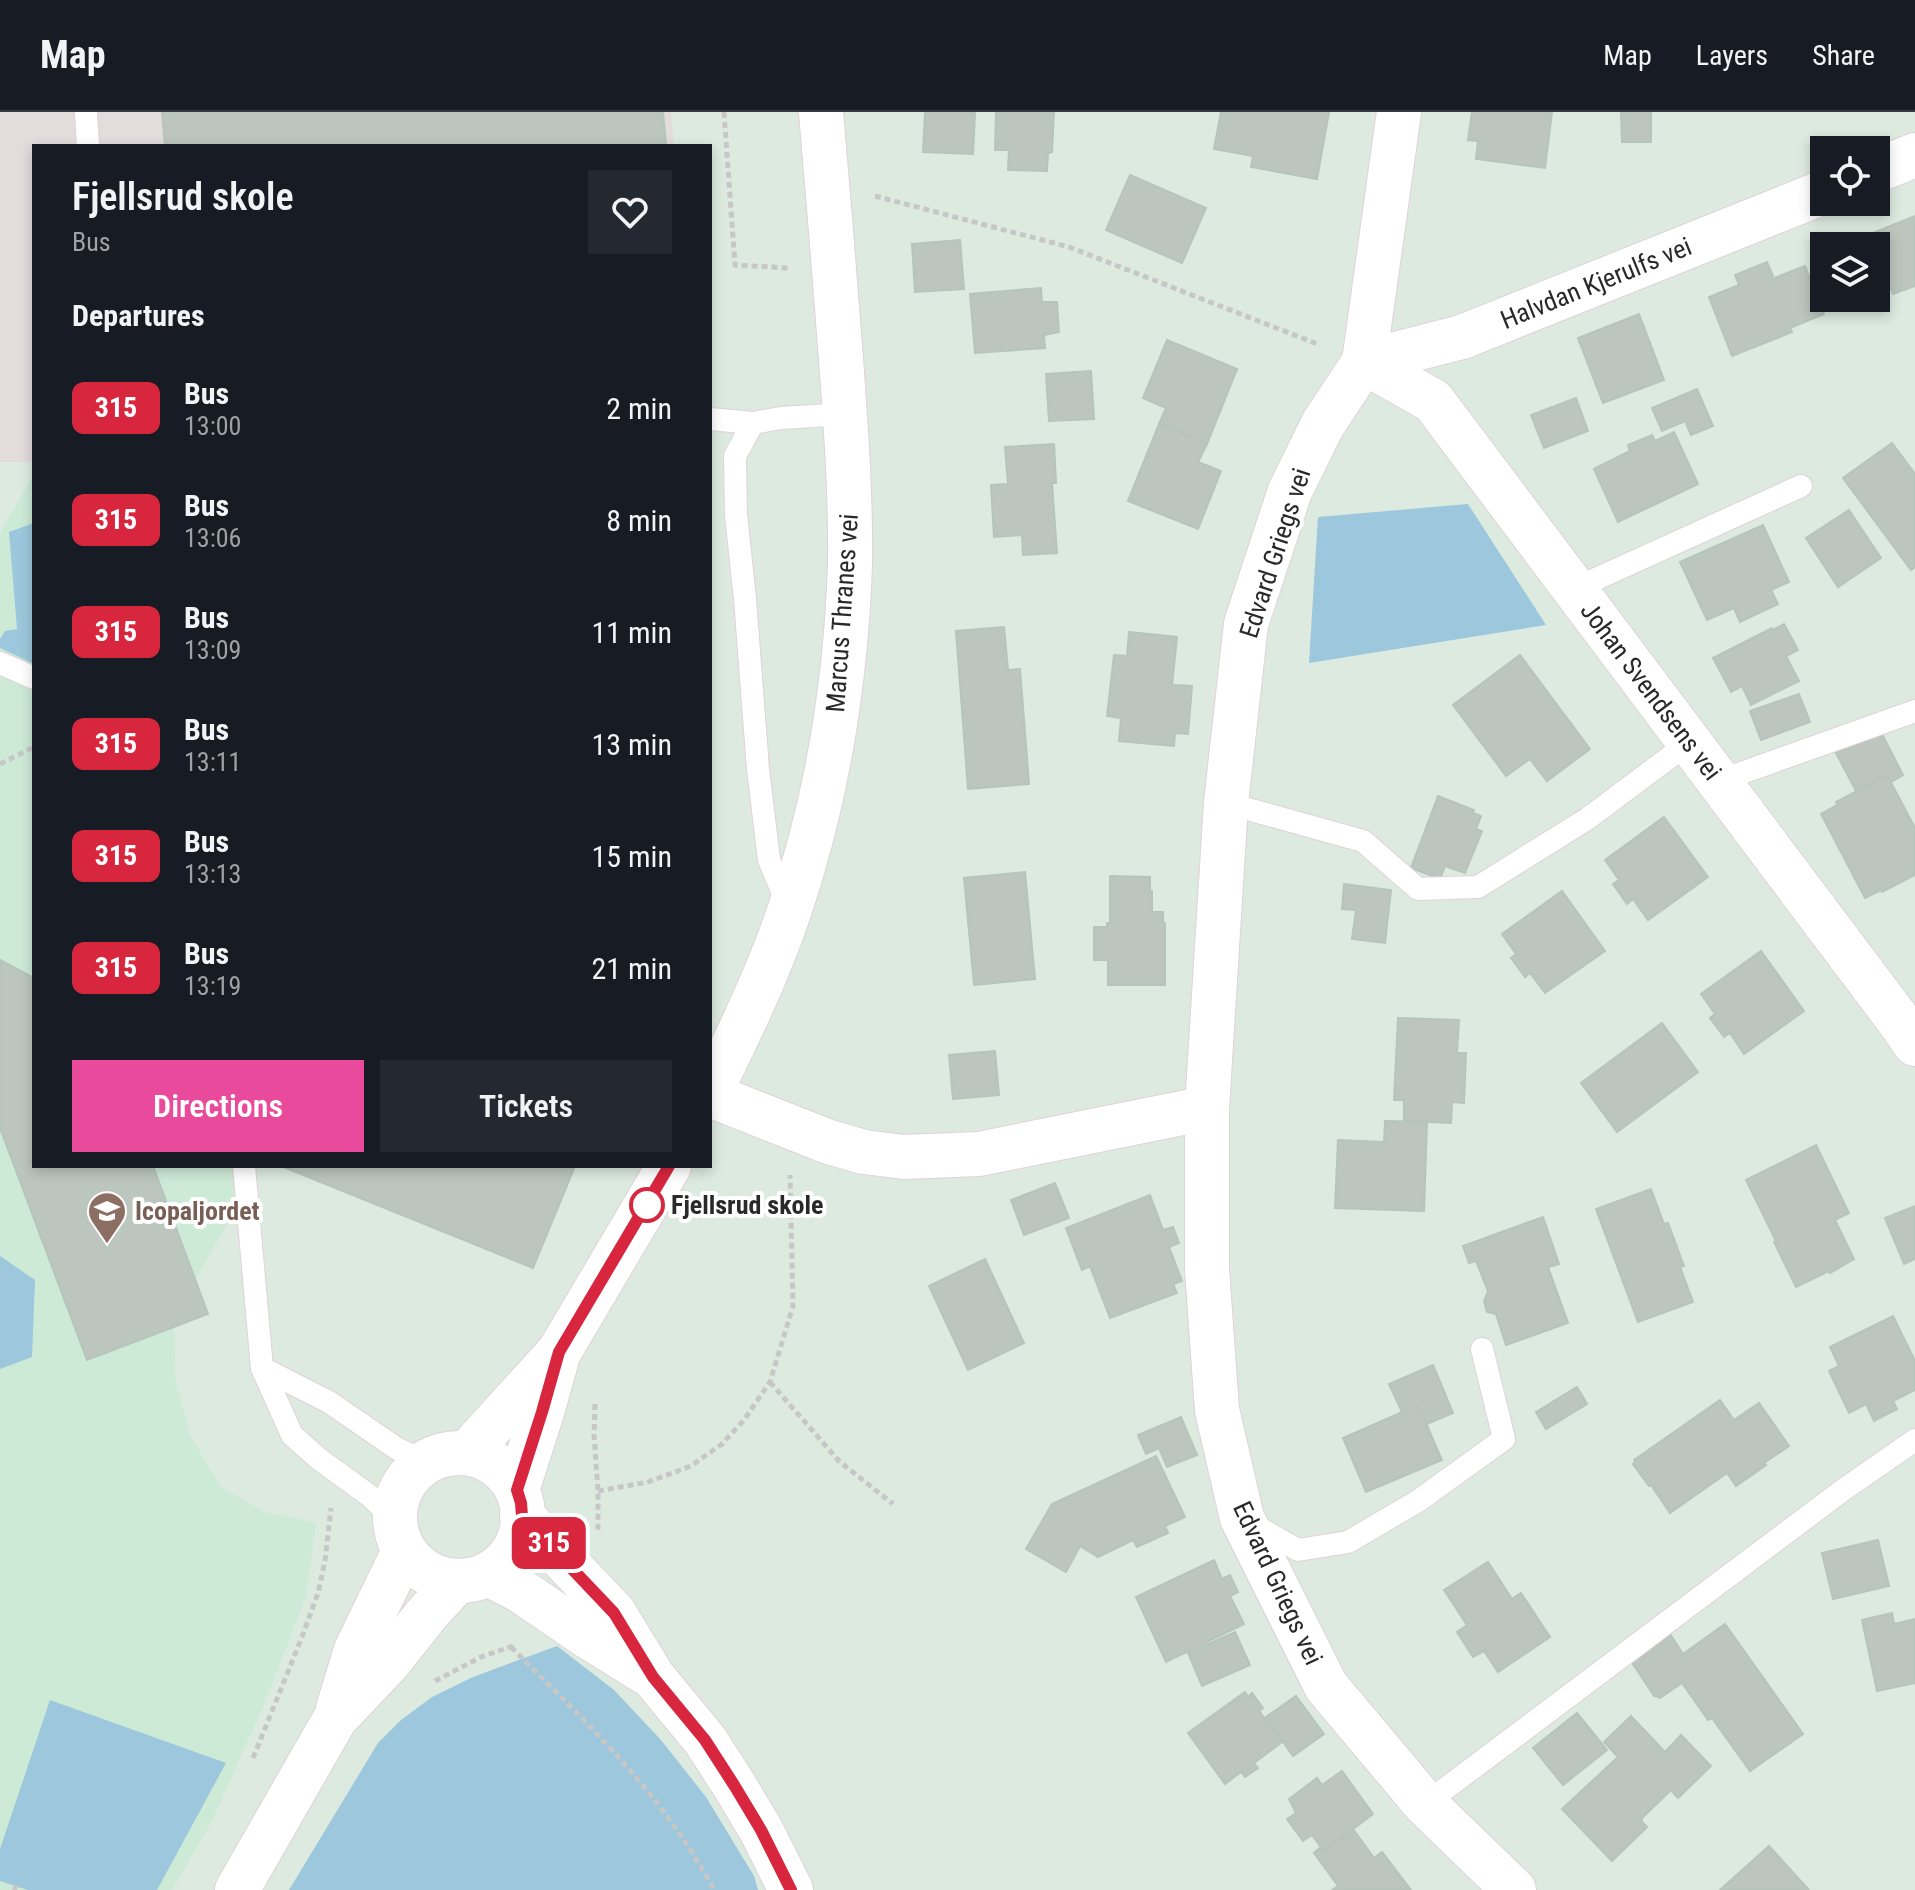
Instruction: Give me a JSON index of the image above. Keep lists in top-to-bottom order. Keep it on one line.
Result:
{"streets":{"street":["Halvdan Kjerulfs vei","Edvard Griegs vei","Marcus Thranes vei","Johan Svendsens vei"]},"crossings":[["Halvdan Kjerulfs vei","Edvard Griegs vei"],["Halvdan Kjerulfs vei","Johan Svendsens vei"],["Edvard Griegs vei","Johan Svendsens vei"]],"places":{"other":["Fjellsrud skole"],"school or university":["Icopaljordet"]},"lines":["bus line 315"],"page":{"header":"Map","nav":["Map","Layers","Share"],"on_map":"315","heading":[["Fjellsrud skole","Bus"],"Departures"],"list":[{"mark":"315","name":"Bus","note":"13:00","value":"2 min"},{"mark":"315","name":"Bus","note":"13:06","value":"8 min"},{"mark":"315","name":"Bus","note":"13:09","value":"11 min"},{"mark":"315","name":"Bus","note":"13:11","value":"13 min"},{"mark":"315","name":"Bus","note":"13:13","value":"15 min"},{"mark":"315","name":"Bus","note":"13:19","value":"21 min"}],"buttons":["Directions","Tickets"]}}
